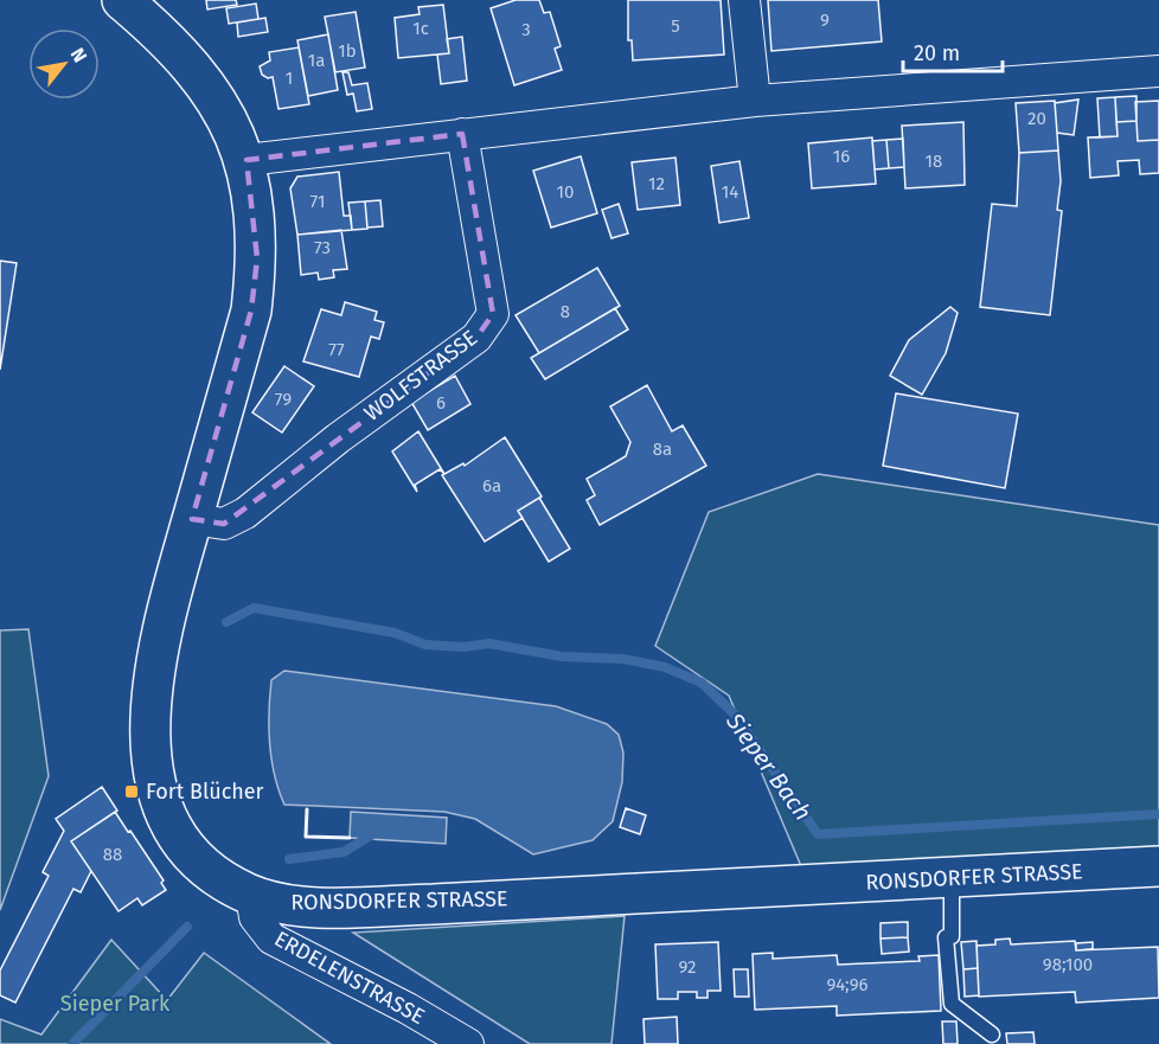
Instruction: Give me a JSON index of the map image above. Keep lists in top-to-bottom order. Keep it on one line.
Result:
{"streets":{"main road":["RONSDORFER STRASSE"],"street":["WOLFSTRASSE","ERDELENSTRASSE"]},"crossings":[["WOLFSTRASSE","RONSDORFER STRASSE"],["RONSDORFER STRASSE","ERDELENSTRASSE"]],"water":["Sieper Bach"],"parks":["Sieper Park"],"places":{"transit":["Fort Blücher"]},"house_numbers":["9","5","1c","3","1b","1a","1","20","16","18","12","10","14","71","73","8","77","79","6","8a","6a","88","98;100","92","94;96"],"scale_bar":"20 m","north":"top right"}
